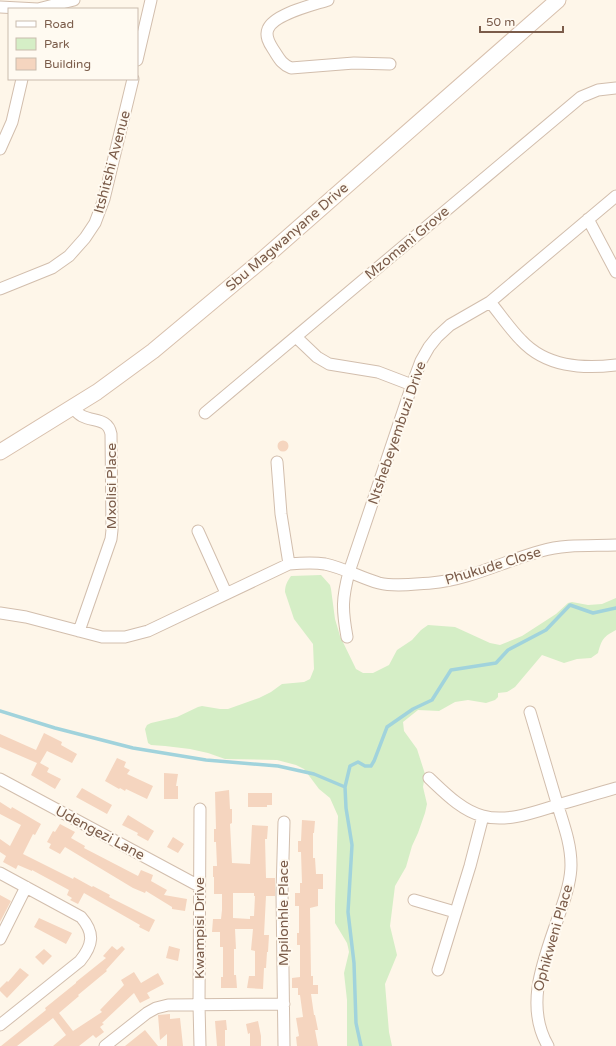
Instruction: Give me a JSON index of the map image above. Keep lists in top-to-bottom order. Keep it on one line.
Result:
{"streets":{"main road":["Sbu Magwanyane Drive"],"street":["Itshitshi Avenue","Mzomani Grove","Ntshebeyembuzi Drive","Mxolisi Place","Phukude Close","Udengezi Lane","Mpilonhle Place","Kwampisi Drive","Ophikweni Place"]},"crossings":[["Sbu Magwanyane Drive","Mxolisi Place"],["Ntshebeyembuzi Drive","Phukude Close"],["Udengezi Lane","Kwampisi Drive"]],"legend":["Road","Park","Building"],"scale_bar":"50 m"}
